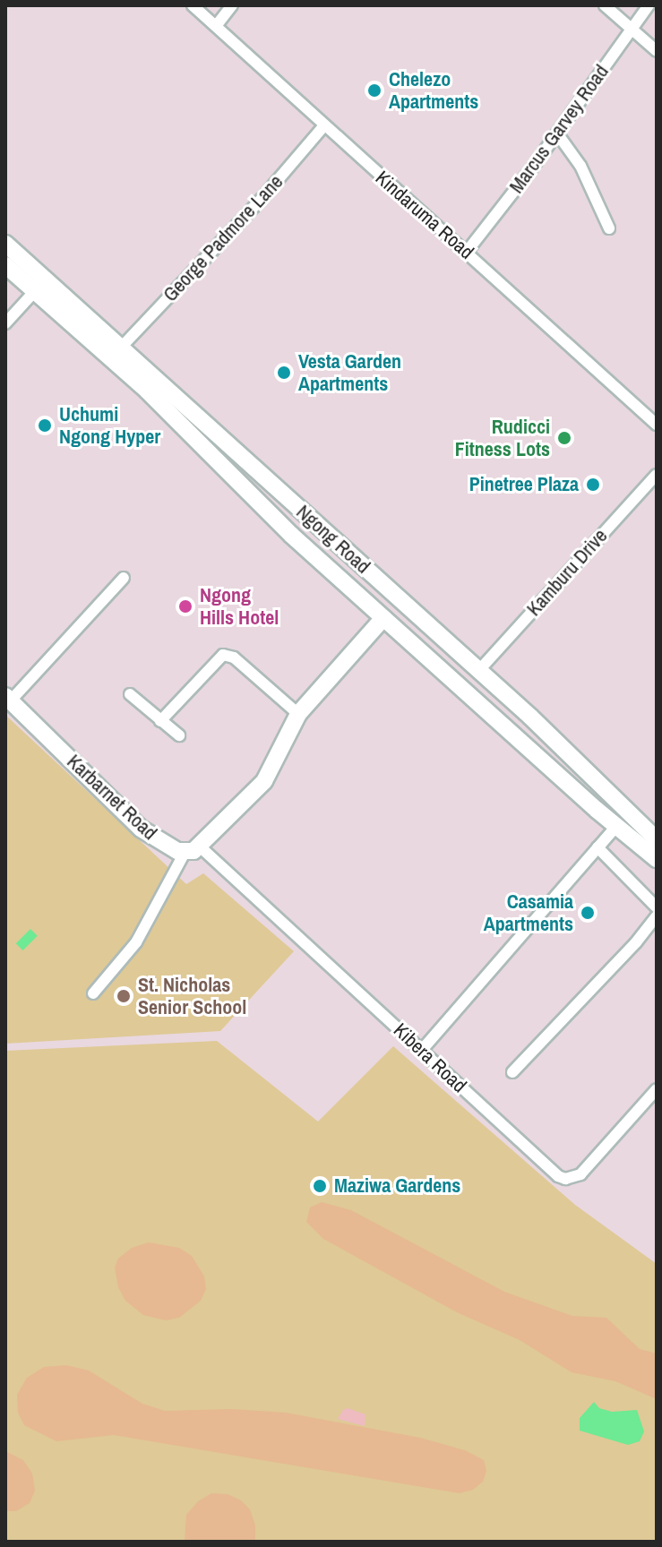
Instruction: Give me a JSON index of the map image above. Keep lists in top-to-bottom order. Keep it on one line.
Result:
{"streets":{"main road":["Ngong Road","Karbarnet Road"],"street":["Marcus Garvey Road","Kindaruma Road","George Padmore Lane","Kamburu Drive","Kibera Road"]},"crossings":[["Marcus Garvey Road","Kindaruma Road"],["Kindaruma Road","George Padmore Lane"],["George Padmore Lane","Ngong Road"],["Ngong Road","Kamburu Drive"],["Karbarnet Road","Kibera Road"]],"places":["Chelezo Apartments","Vesta Garden Apartments","Uchumi Ngong Hyper","Rudicci Fitness Lots","Pinetree Plaza","Ngong Hills Hotel","Casamia Apartments","St. Nicholas Senior School","Maziwa Gardens"]}
